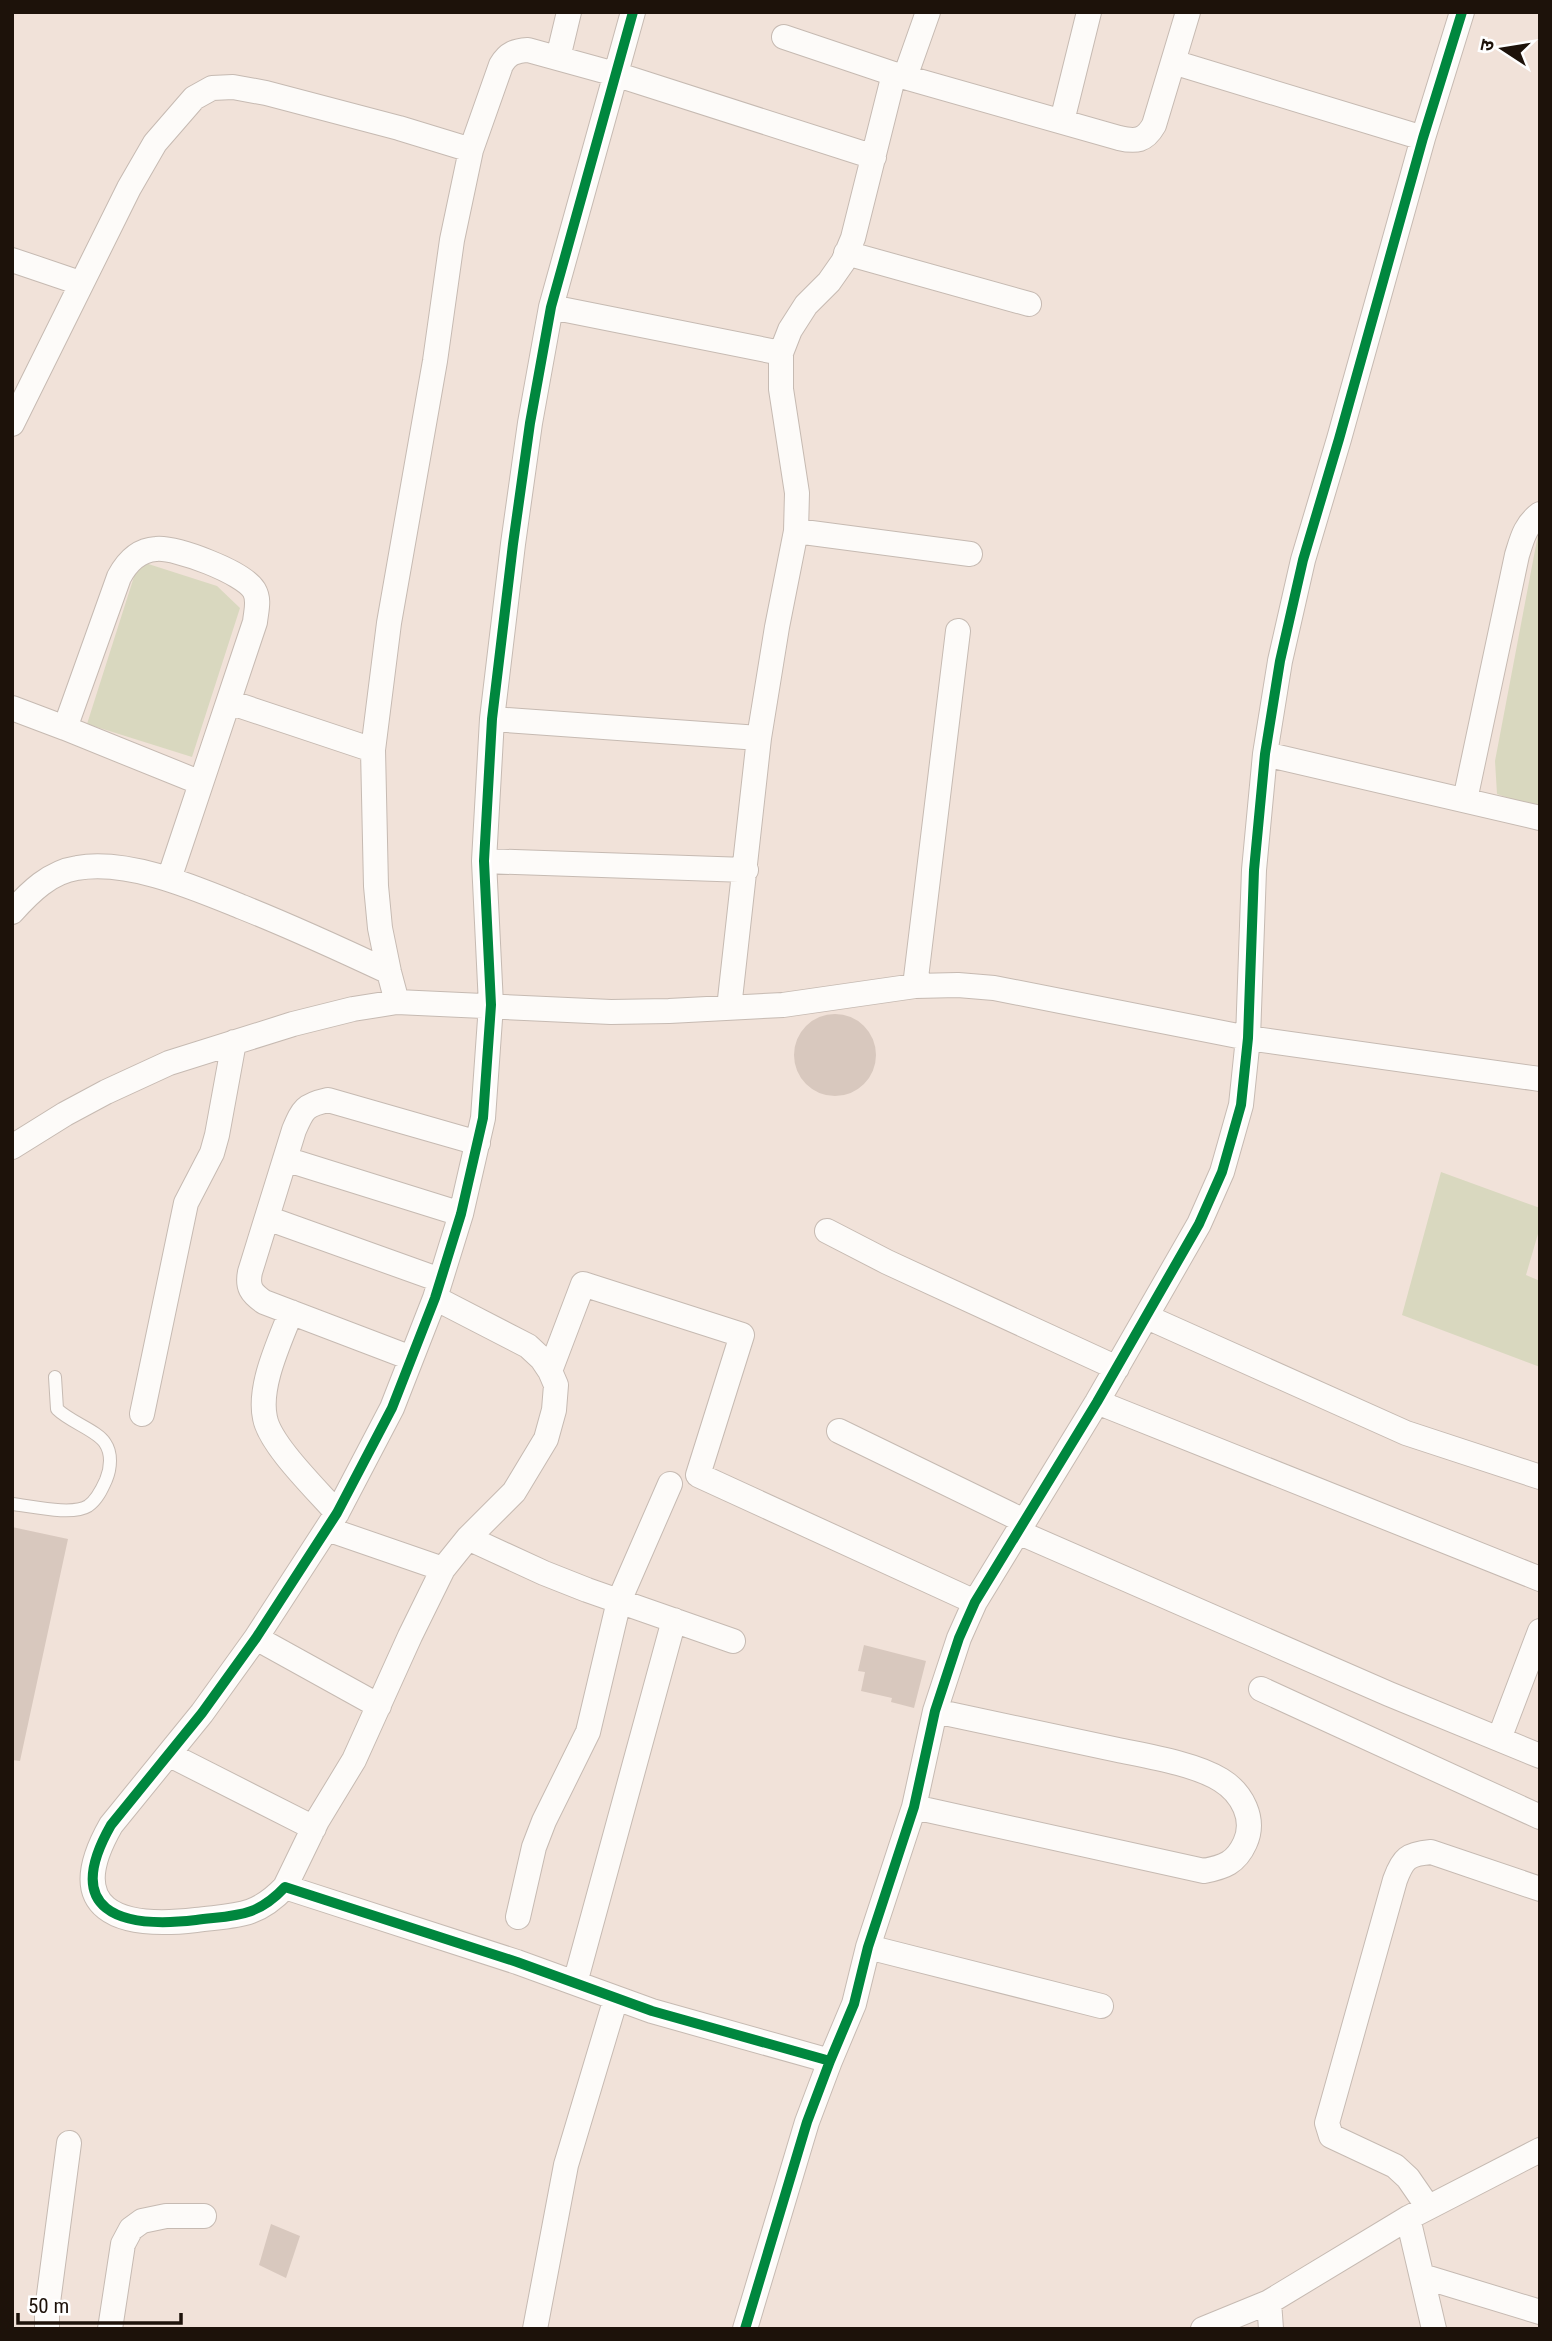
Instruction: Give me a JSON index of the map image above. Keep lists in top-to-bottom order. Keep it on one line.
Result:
{"scale_bar":"50 m","north":"left"}
